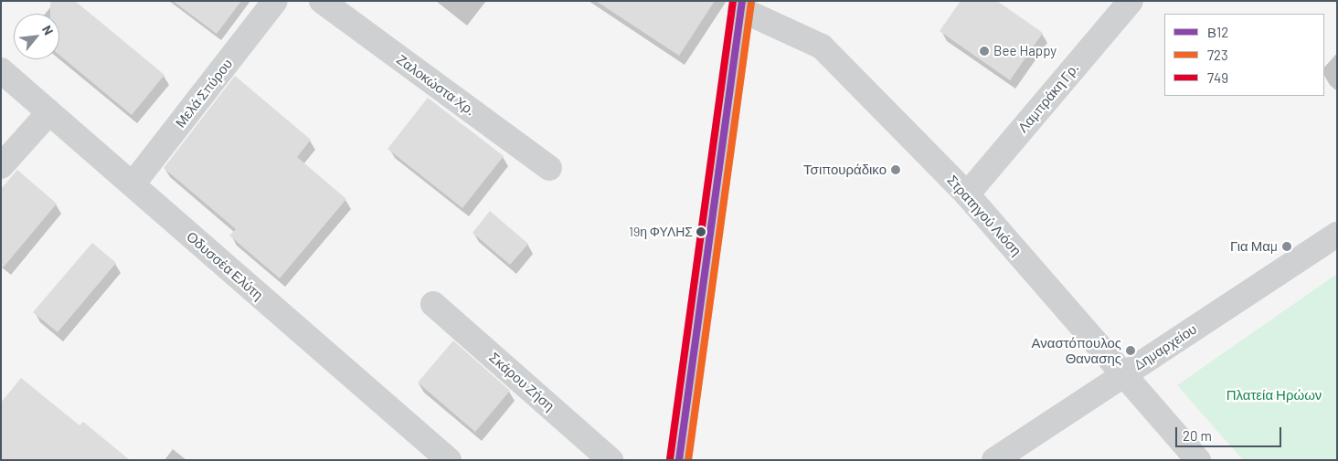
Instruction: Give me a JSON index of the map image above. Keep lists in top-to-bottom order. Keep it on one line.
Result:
{"streets":{"street":["Ζαλοκώστα Χρ.","Μελά Σπύρου","Λαμπράκη Γρ.","Στρατηγού Λιόση","Οδυσσέα Ελύτη","Δημαρχείου","Σκάρου Ζήση"]},"crossings":[["Μελά Σπύρου","Οδυσσέα Ελύτη"],["Λαμπράκη Γρ.","Στρατηγού Λιόση"],["Στρατηγού Λιόση","Δημαρχείου"]],"parks":["Πλατεία Ηρώων"],"places":["Bee Happy","Τσιπουράδικο","19η ΦΥΛΗΣ","Για Μαμ","Αναστόπουλος Θανασης"],"lines":["transit line Β12","transit line 749","transit line 723"],"legend":["Β12","723","749"],"scale_bar":"20 m","north":"top right"}
